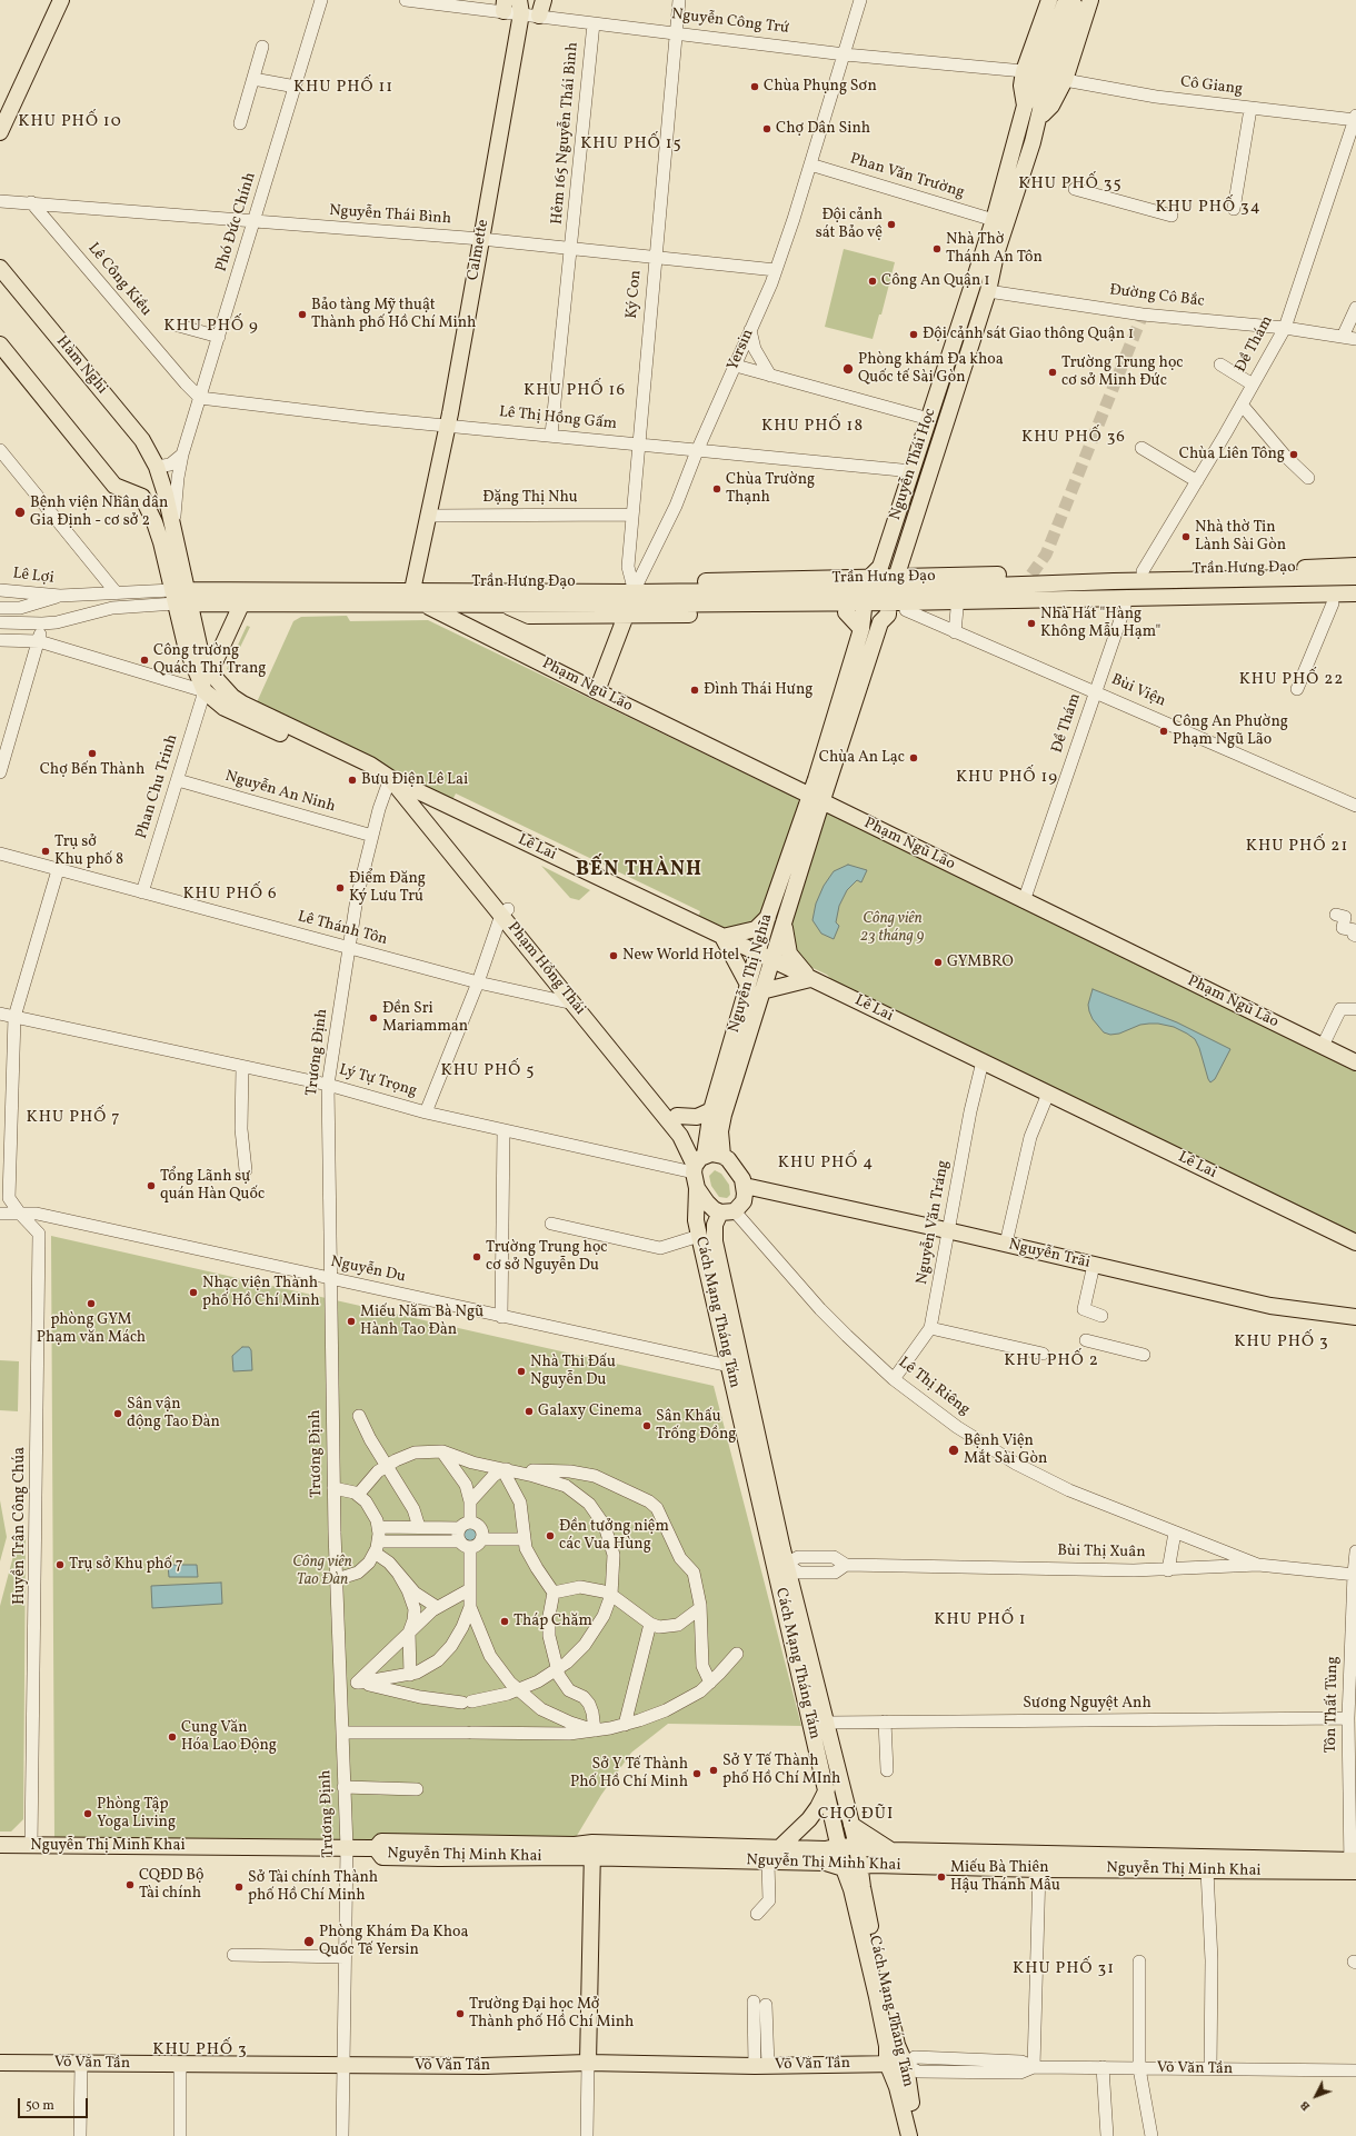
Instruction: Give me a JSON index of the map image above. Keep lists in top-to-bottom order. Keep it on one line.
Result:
{"streets":{"main road":["Calmette","Yersin","Hàm Nghi","Nguyễn Thái Học","Trần Hưng Đạo","Phạm Ngũ Lão","Lê Lai","Phạm Hồng Thái","Nguyễn Thị Nghĩa","Nguyễn Trãi","Cách Mạng Tháng Tám","Nguyễn Thị Minh Khai","Võ Văn Tần"],"street":["Nguyễn Công Trứ","Cô Giang","Hẻm 165 Nguyễn Thái Bình","Phan Văn Trường","Nguyễn Thái Bình","Phó Đức Chính","Lê Công Kiều","Ký Con","Đường Cô Bắc","Ðề Thám","Lê Thị Hồng Gấm","Ðặng Thị Nhu","Lê Lợi","Bùi Viện","Phan Chu Trinh","Nguyễn An Ninh","Lê Thánh Tôn","Trương Định","Lý Tự Trọng","Nguyễn Văn Tráng","Nguyễn Du","Lê Thị Riêng","Huyền Trân Công Chúa","Bùi Thị Xuân","Sương Nguyệt Anh","Tôn Thất Tùng"]},"crossings":[["Nguyễn Công Trứ","Hẻm 165 Nguyễn Thái Bình"],["Nguyễn Công Trứ","Calmette"],["Nguyễn Công Trứ","Ký Con"],["Nguyễn Công Trứ","Yersin"],["Nguyễn Công Trứ","Nguyễn Thái Học"],["Cô Giang","Ðề Thám"],["Cô Giang","Nguyễn Thái Học"],["Hẻm 165 Nguyễn Thái Bình","Nguyễn Thái Bình"],["Hẻm 165 Nguyễn Thái Bình","Lê Thị Hồng Gấm"],["Phan Văn Trường","Yersin"],["Phan Văn Trường","Nguyễn Thái Học"],["Nguyễn Thái Bình","Phó Đức Chính"],["Nguyễn Thái Bình","Calmette"],["Nguyễn Thái Bình","Lê Công Kiều"],["Nguyễn Thái Bình","Ký Con"],["Nguyễn Thái Bình","Yersin"],["Phó Đức Chính","Lê Công Kiều"],["Phó Đức Chính","Lê Thị Hồng Gấm"],["Calmette","Lê Thị Hồng Gấm"],["Calmette","Ðặng Thị Nhu"],["Calmette","Trần Hưng Đạo"],["Lê Công Kiều","Lê Thị Hồng Gấm"],["Ký Con","Yersin"],["Ký Con","Lê Thị Hồng Gấm"],["Ký Con","Ðặng Thị Nhu"],["Ký Con","Trần Hưng Đạo"],["Đường Cô Bắc","Ðề Thám"],["Đường Cô Bắc","Nguyễn Thái Học"],["Ðề Thám","Trần Hưng Đạo"],["Ðề Thám","Phạm Ngũ Lão"],["Ðề Thám","Bùi Viện"],["Yersin","Lê Thị Hồng Gấm"],["Yersin","Trần Hưng Đạo"],["Yersin","Phạm Ngũ Lão"],["Lê Thị Hồng Gấm","Nguyễn Thái Học"],["Nguyễn Thái Học","Trần Hưng Đạo"],["Nguyễn Thái Học","Phạm Ngũ Lão"],["Nguyễn Thái Học","Nguyễn Thị Nghĩa"],["Trần Hưng Đạo","Phạm Ngũ Lão"],["Trần Hưng Đạo","Bùi Viện"],["Phạm Ngũ Lão","Nguyễn Thị Nghĩa"],["Phan Chu Trinh","Nguyễn An Ninh"],["Phan Chu Trinh","Lê Lai"],["Phan Chu Trinh","Lê Thánh Tôn"],["Nguyễn An Ninh","Trương Định"],["Lê Lai","Phạm Hồng Thái"],["Lê Lai","Nguyễn Thị Nghĩa"],["Lê Lai","Trương Định"],["Lê Lai","Nguyễn Văn Tráng"],["Lê Thánh Tôn","Phạm Hồng Thái"],["Lê Thánh Tôn","Trương Định"],["Lê Thánh Tôn","Huyền Trân Công Chúa"],["Phạm Hồng Thái","Nguyễn Thị Nghĩa"],["Phạm Hồng Thái","Trương Định"],["Phạm Hồng Thái","Lý Tự Trọng"],["Phạm Hồng Thái","Nguyễn Trãi"],["Phạm Hồng Thái","Cách Mạng Tháng Tám"],["Phạm Hồng Thái","Lê Thị Riêng"],["Nguyễn Thị Nghĩa","Lý Tự Trọng"],["Nguyễn Thị Nghĩa","Nguyễn Trãi"],["Nguyễn Thị Nghĩa","Cách Mạng Tháng Tám"],["Nguyễn Thị Nghĩa","Lê Thị Riêng"],["Trương Định","Lý Tự Trọng"],["Trương Định","Nguyễn Du"],["Trương Định","Nguyễn Thị Minh Khai"],["Trương Định","Võ Văn Tần"],["Lý Tự Trọng","Nguyễn Trãi"],["Lý Tự Trọng","Cách Mạng Tháng Tám"],["Lý Tự Trọng","Lê Thị Riêng"],["Lý Tự Trọng","Huyền Trân Công Chúa"],["Nguyễn Văn Tráng","Nguyễn Trãi"],["Nguyễn Văn Tráng","Lê Thị Riêng"],["Nguyễn Trãi","Cách Mạng Tháng Tám"],["Nguyễn Trãi","Lê Thị Riêng"],["Nguyễn Du","Cách Mạng Tháng Tám"],["Nguyễn Du","Huyền Trân Công Chúa"],["Cách Mạng Tháng Tám","Lê Thị Riêng"],["Cách Mạng Tháng Tám","Bùi Thị Xuân"],["Cách Mạng Tháng Tám","Sương Nguyệt Anh"],["Cách Mạng Tháng Tám","Nguyễn Thị Minh Khai"],["Cách Mạng Tháng Tám","Võ Văn Tần"],["Lê Thị Riêng","Bùi Thị Xuân"],["Huyền Trân Công Chúa","Nguyễn Thị Minh Khai"],["Bùi Thị Xuân","Tôn Thất Tùng"],["Sương Nguyệt Anh","Tôn Thất Tùng"],["Tôn Thất Tùng","Nguyễn Thị Minh Khai"]],"districts":["KHU PHỐ 11","KHU PHỐ 10","KHU PHỐ 15","KHU PHỐ 35","KHU PHỐ 34","KHU PHỐ 9","KHU PHỐ 16","KHU PHỐ 18","KHU PHỐ 36","KHU PHỐ 22","KHU PHỐ 19","KHU PHỐ 21","BẾN THÀNH","KHU PHỐ 6","KHU PHỐ 5","KHU PHỐ 7","KHU PHỐ 4","KHU PHỐ 3","KHU PHỐ 2","KHU PHỐ 1","CHỢ ĐŨI","KHU PHỐ 31","KHU PHỐ 3"],"parks":["Công viên 23 tháng 9","Công viên Tao Đàn"],"places":["Chùa Phụng Sơn","Chợ Dân Sinh","Đội cảnh sát Bảo vệ","Nhà Thờ Thánh An Tôn","Công An Quận 1","Bảo tàng Mỹ thuật Thành phố Hồ Chí Minh","Đội cảnh sát Giao thông Quận 1","Phòng khám Đa khoa Quốc tế Sài Gòn","Trường Trung học cơ sở Minh Đức","Chùa Liên Tông","Chùa Trường Thạnh","Bệnh viện Nhân dân Gia Định - cơ sở 2","Nhà thờ Tin Lành Sài Gòn","Nhà Hát \"Hàng Không Mẫu Hạm\"","Công trường Quách Thị Trang","Đình Thái Hưng","Công An Phường Phạm Ngũ Lão","Chợ Bến Thành","Chùa An Lạc","Bưu Điện Lê Lai","Trụ sở Khu phố 8","Điểm Đăng Ký Lưu Trú","New World Hotel","GYMBRO","Đền Sri Mariamman","Tổng Lãnh sự quán Hàn Quốc","Trường Trung học cơ sở Nguyễn Du","Nhạc viện Thành phố Hồ Chí Minh","phòng GYM Phạm văn Mách","Miếu Năm Bà Ngũ Hành Tao Đàn","Nhà Thi Đấu Nguyễn Du","Galaxy Cinema","Sân vận động Tao Đàn","Sân Khấu Trống Đồng","Bệnh Viện Mắt Sài Gòn","Đền tưởng niệm các Vua Hùng","Trụ sở Khu phố 7","Tháp Chăm","Cung Văn Hóa Lao Động","Sở Y Tế Thành phố Hồ Chí MInh","Sở Y Tế Thành Phố Hồ Chí Minh","Phòng Tập Yoga Living","Miếu Bà Thiên Hậu Thánh Mẫu","CQĐD Bộ Tài chính","Sở Tài chính Thành phố Hồ Chí Minh","Phòng Khám Đa Khoa Quốc Tế Yersin","Trường Đại học Mở Thành phố Hồ Chí Minh"],"scale_bar":"50 m","north":"bottom left"}
